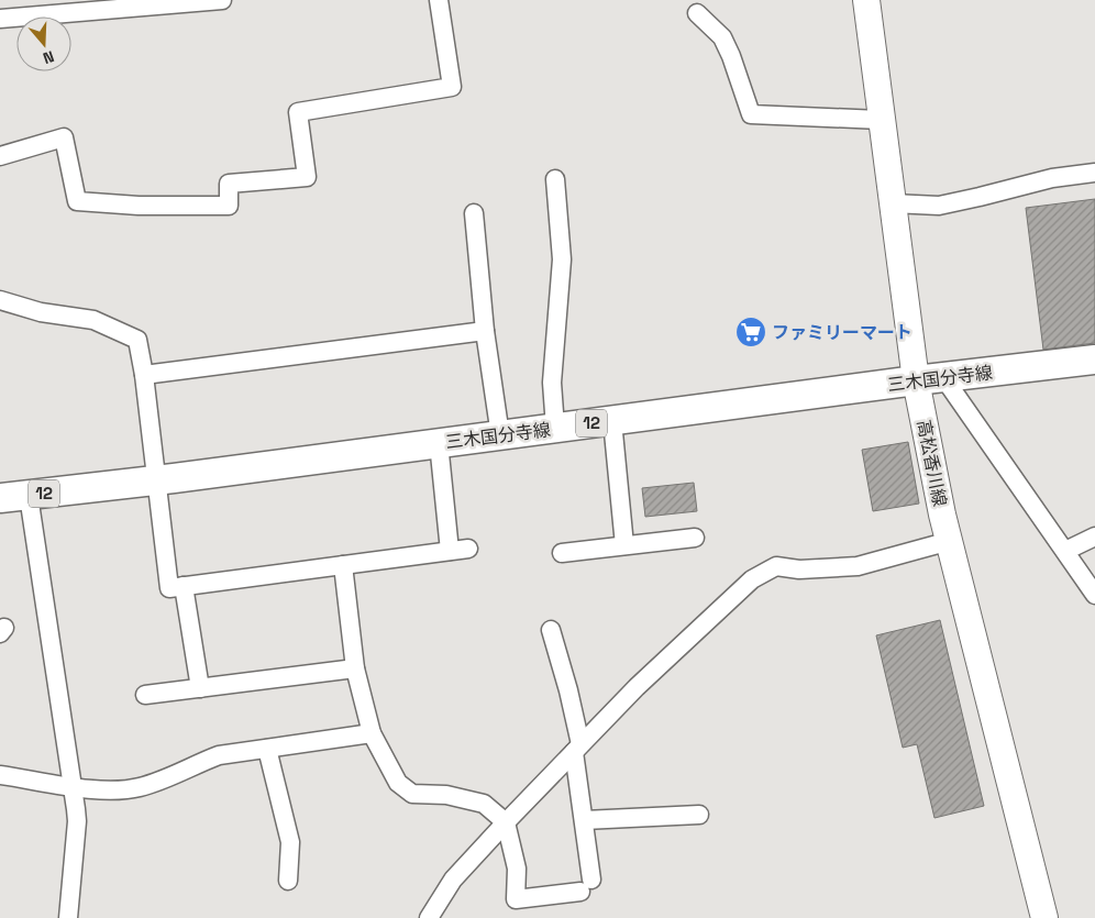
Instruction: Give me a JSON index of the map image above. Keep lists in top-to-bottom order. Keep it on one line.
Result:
{"streets":{"main road":["三木国分寺線","12","高松香川線"]},"crossings":[["三木国分寺線","高松香川線"]],"places":{"supermarket":["ファミリーマート"]},"north":"bottom"}
